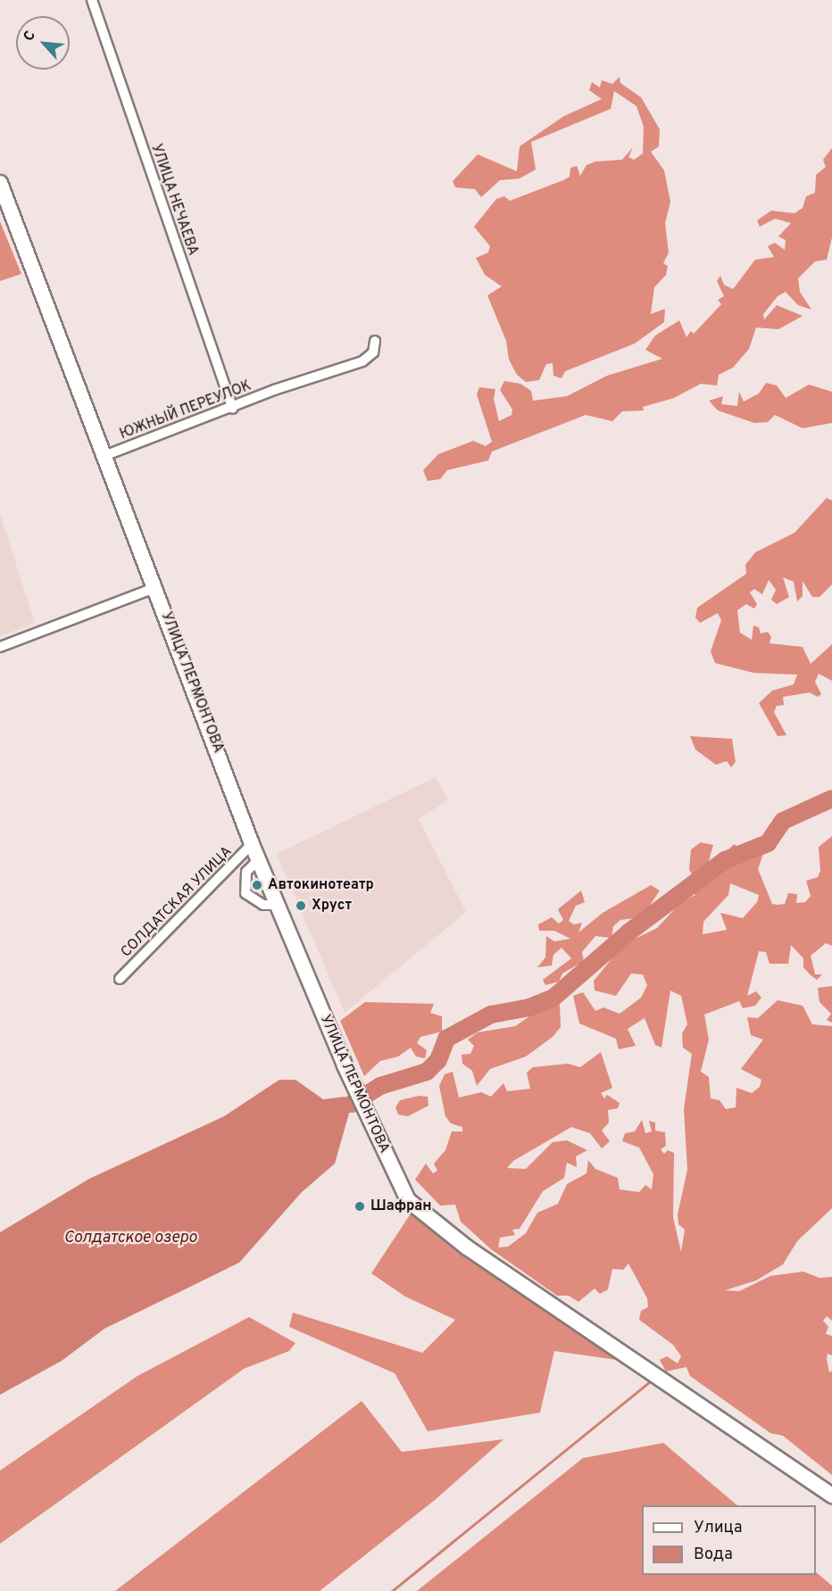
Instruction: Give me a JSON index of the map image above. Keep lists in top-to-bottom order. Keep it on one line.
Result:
{"streets":{"main road":["УЛИЦА ЛЕРМОНТОВА"],"street":["УЛИЦА НЕЧАЕВА","ЮЖНЫЙ ПЕРЕУЛОК","СОЛДАТСКАЯ УЛИЦА"]},"crossings":[["УЛИЦА НЕЧАЕВА","ЮЖНЫЙ ПЕРЕУЛОК"],["ЮЖНЫЙ ПЕРЕУЛОК","УЛИЦА ЛЕРМОНТОВА"],["УЛИЦА ЛЕРМОНТОВА","СОЛДАТСКАЯ УЛИЦА"]],"water":["Солдатское озеро"],"places":["Автокинотеатр","Хруст","Шафран"],"legend":["Улица","Вода"],"north":"top left"}
